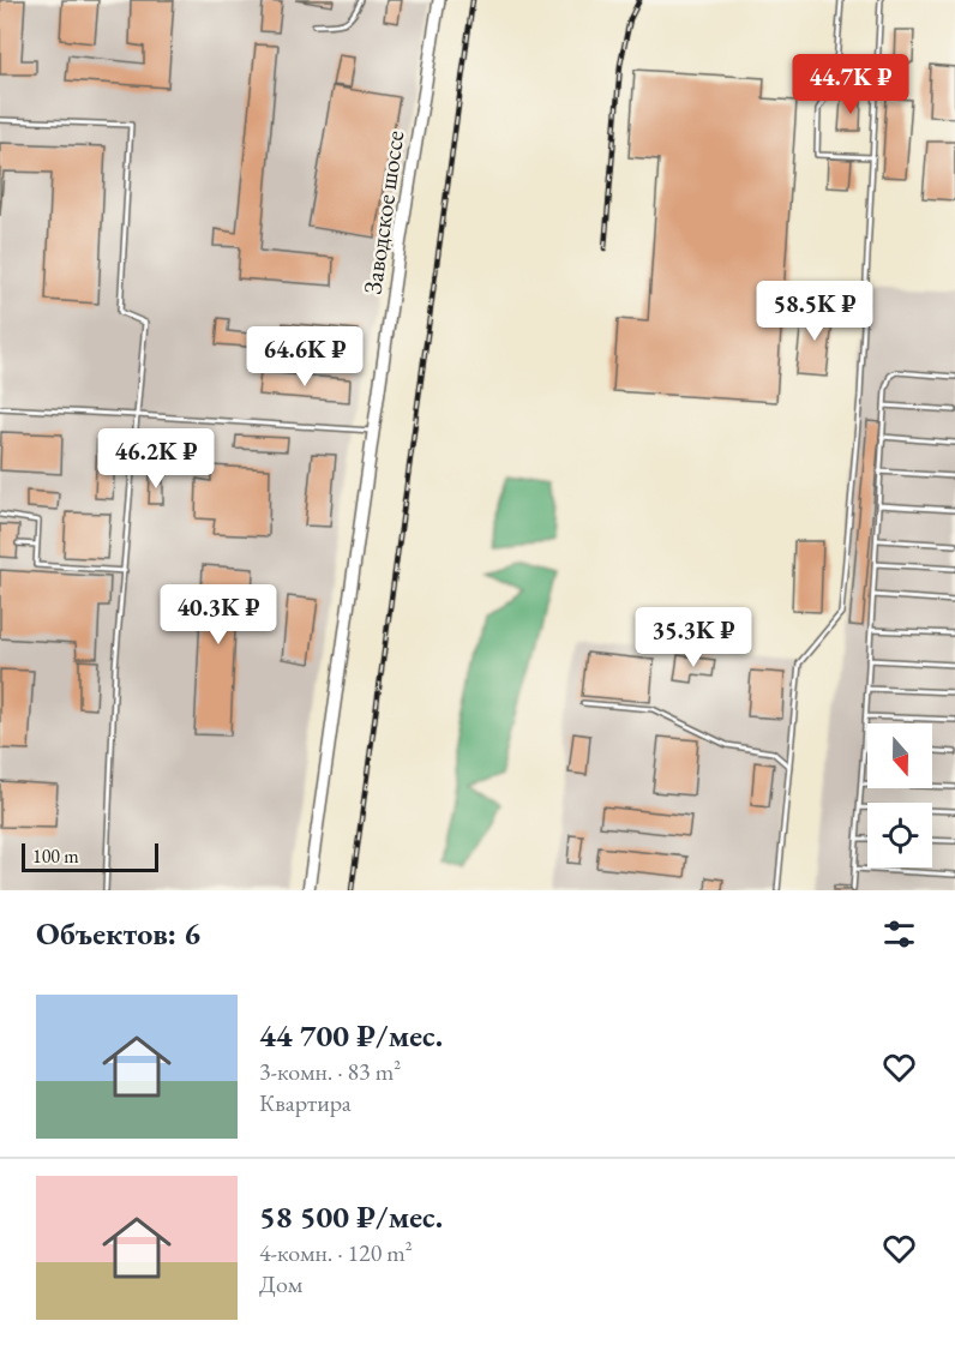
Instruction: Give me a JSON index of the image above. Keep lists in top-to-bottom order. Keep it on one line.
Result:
{"streets":{"main road":["Заводское шоссе"]},"scale_bar":"100 m","north":"bottom","page":{"price":["44.7K ₽","58.5K ₽","64.6K ₽","46.2K ₽","40.3K ₽","35.3K ₽"],"scale":"100 m","heading":"Объектов: 6","list":[{"name":"44 700 ₽/мес.","note":"3-комн. · 83 m² · Квартира"},{"name":"58 500 ₽/мес.","note":"4-комн. · 120 m² · Дом"}]}}
